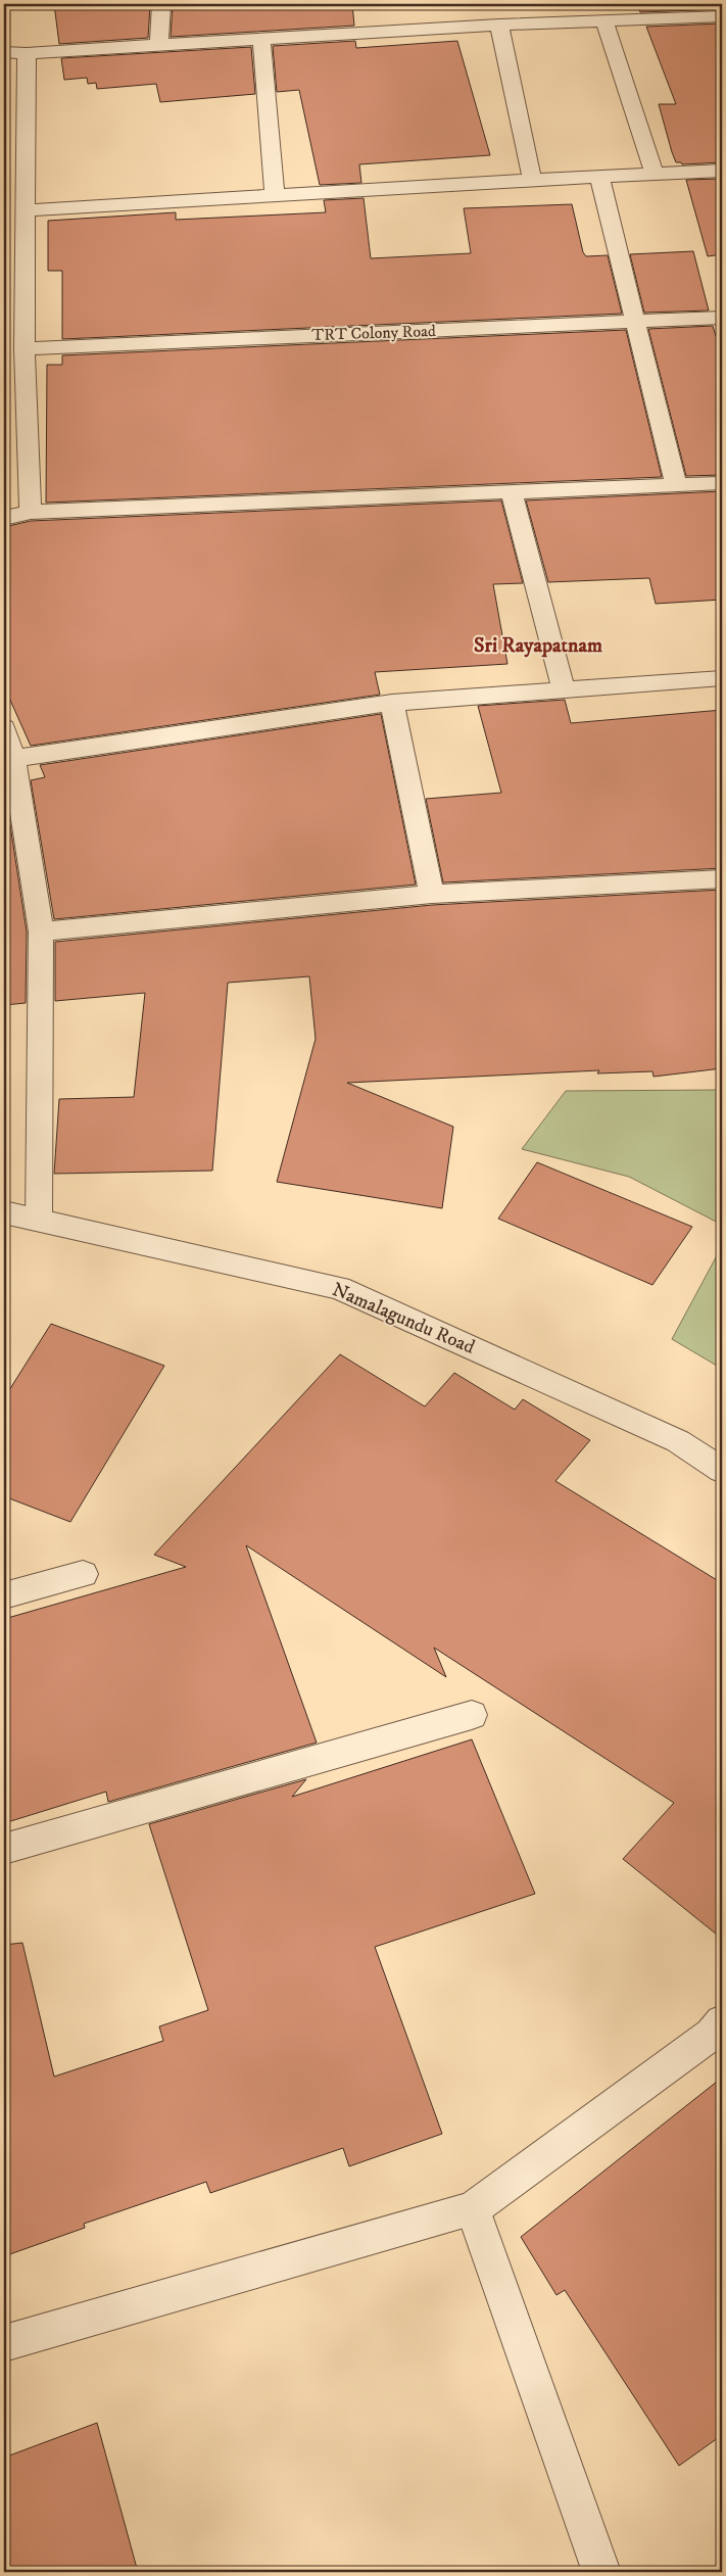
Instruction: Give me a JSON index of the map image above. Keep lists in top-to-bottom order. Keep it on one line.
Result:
{"streets":{"street":["TRT Colony Road","Namalagundu Road"]},"districts":["Sri Rayapatnam"]}
